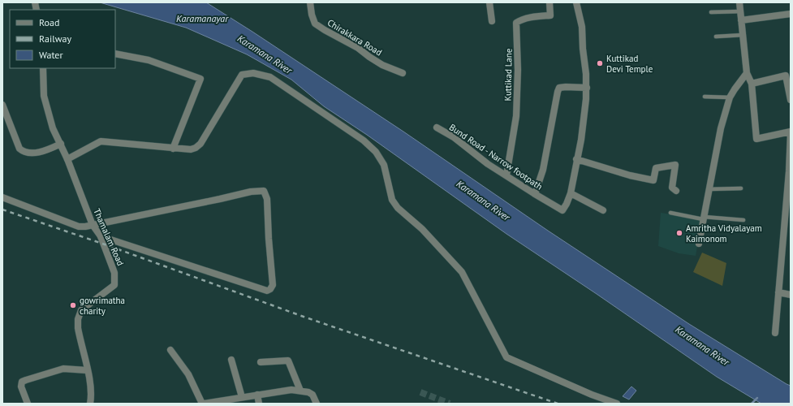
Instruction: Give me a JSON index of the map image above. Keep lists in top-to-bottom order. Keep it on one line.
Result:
{"streets":{"street":["Chirakkara Road","Kuttikad Lane","Bund Road - Narrow footpath","Thamalam Road"]},"crossings":[["Kuttikad Lane","Bund Road - Narrow footpath"]],"water":["Karamanayar","Karamana River"],"places":["Kuttikad Devi Temple","Amritha Vidyalayam Kaimonom","gowrimatha charity"],"legend":["Road","Railway","Water"]}
